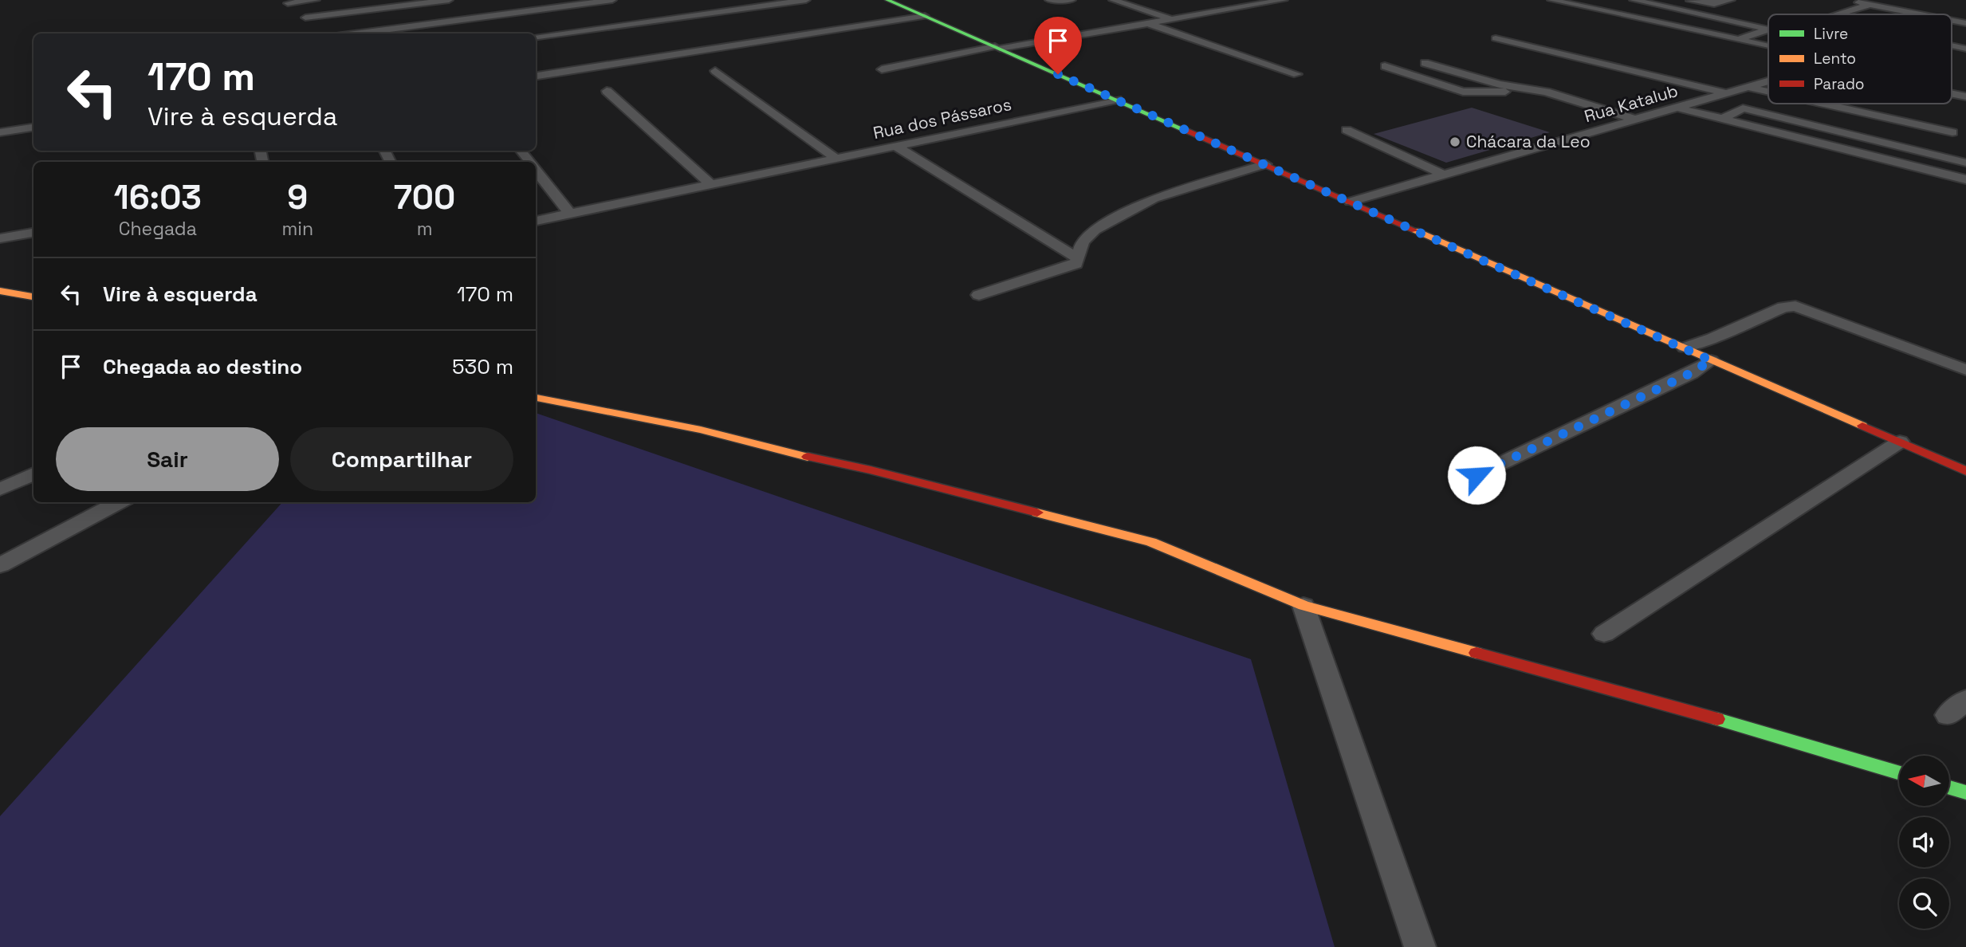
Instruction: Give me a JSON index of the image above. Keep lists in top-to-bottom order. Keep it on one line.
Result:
{"streets":{"street":["Rua Katalub","Rua dos Pássaros"]},"places":["Chácara da Leo"],"legend":["Livre","Lento","Parado"],"north":"left","page":{"turn":["170 m","Vire à esquerda"],"eta":["16:03","Chegada","9","min","700","m"],"list":[{"name":"Vire à esquerda","value":"170 m"},{"name":"Chegada ao destino","value":"530 m"}],"buttons":["Sair","Compartilhar"]}}
